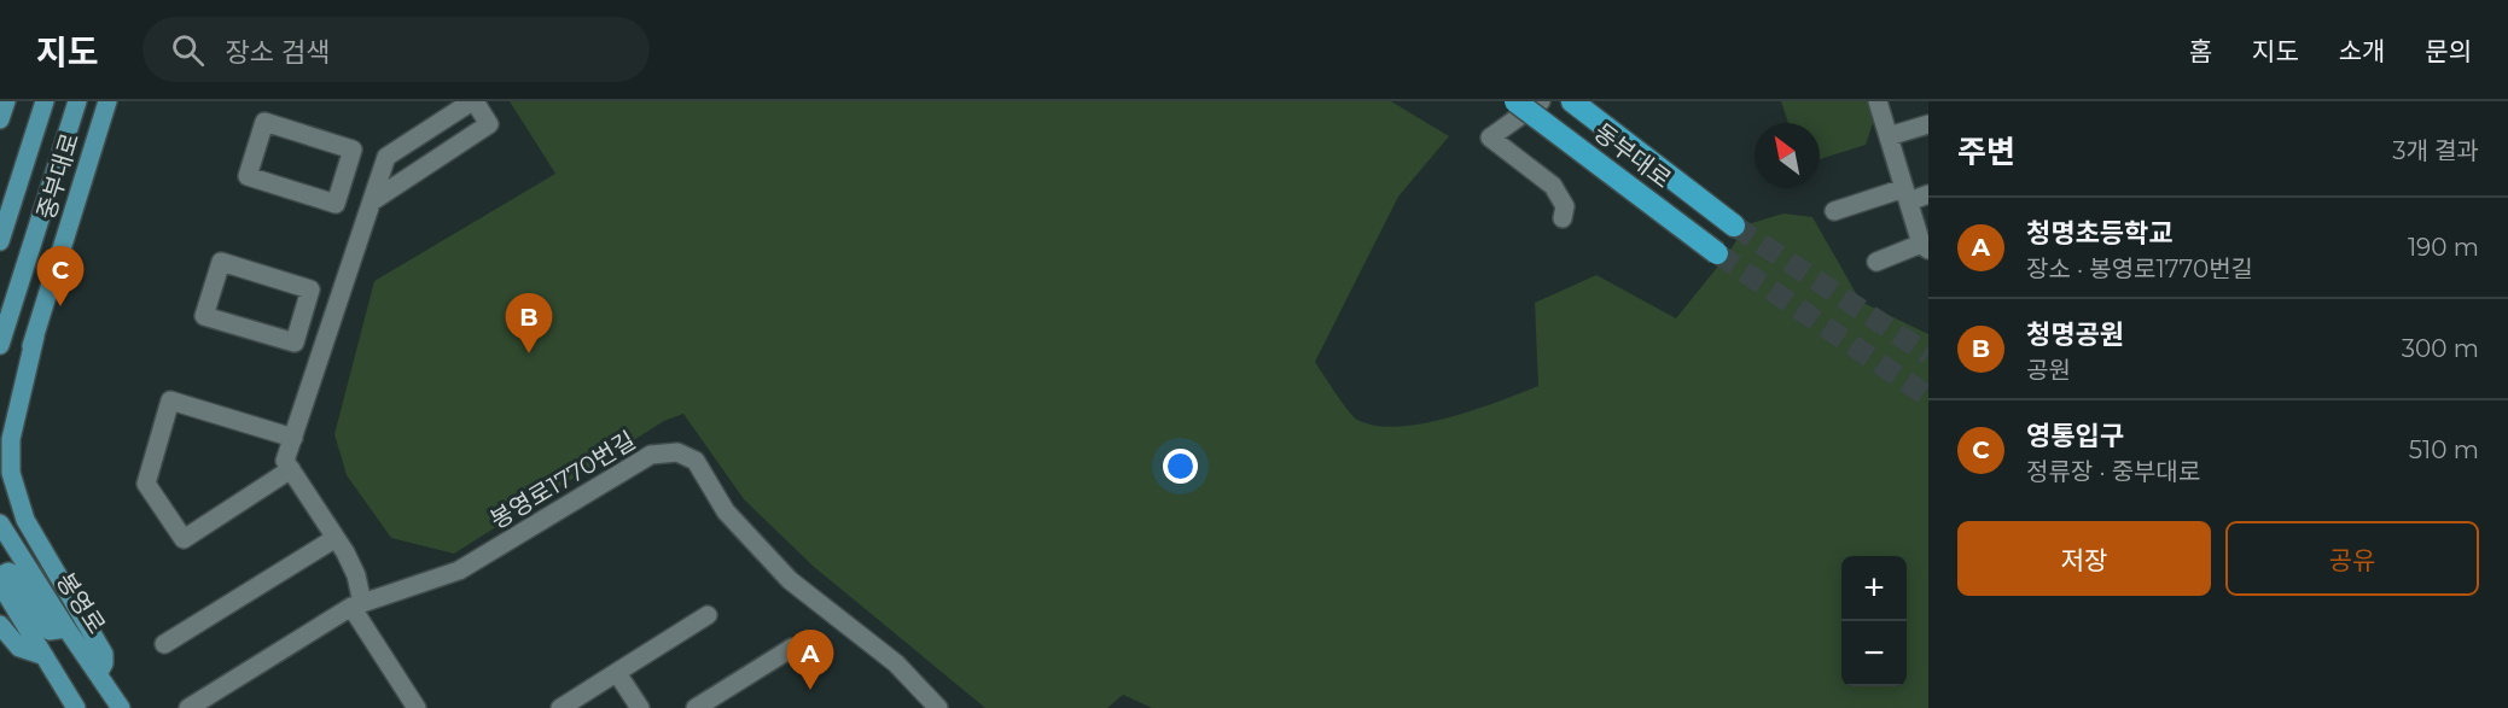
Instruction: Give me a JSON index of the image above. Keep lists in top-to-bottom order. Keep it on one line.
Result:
{"streets":{"highway":["동부대로"],"main road":["중부대로","봉영로"],"street":["봉영로1770번길"]},"north":"top left","page":{"header":"지도","search":"장소 검색","nav":["홈","지도","소개","문의"],"heading":["주변","3개 결과"],"list":[{"mark":"A","name":"청명초등학교","note":"장소 · 봉영로1770번길","value":"190 m"},{"mark":"B","name":"청명공원","note":"공원","value":"300 m"},{"mark":"C","name":"영통입구","note":"정류장 · 중부대로","value":"510 m"}],"pins":["C","B","A"],"buttons":["저장","공유"],"map_buttons":["+","−"]}}
